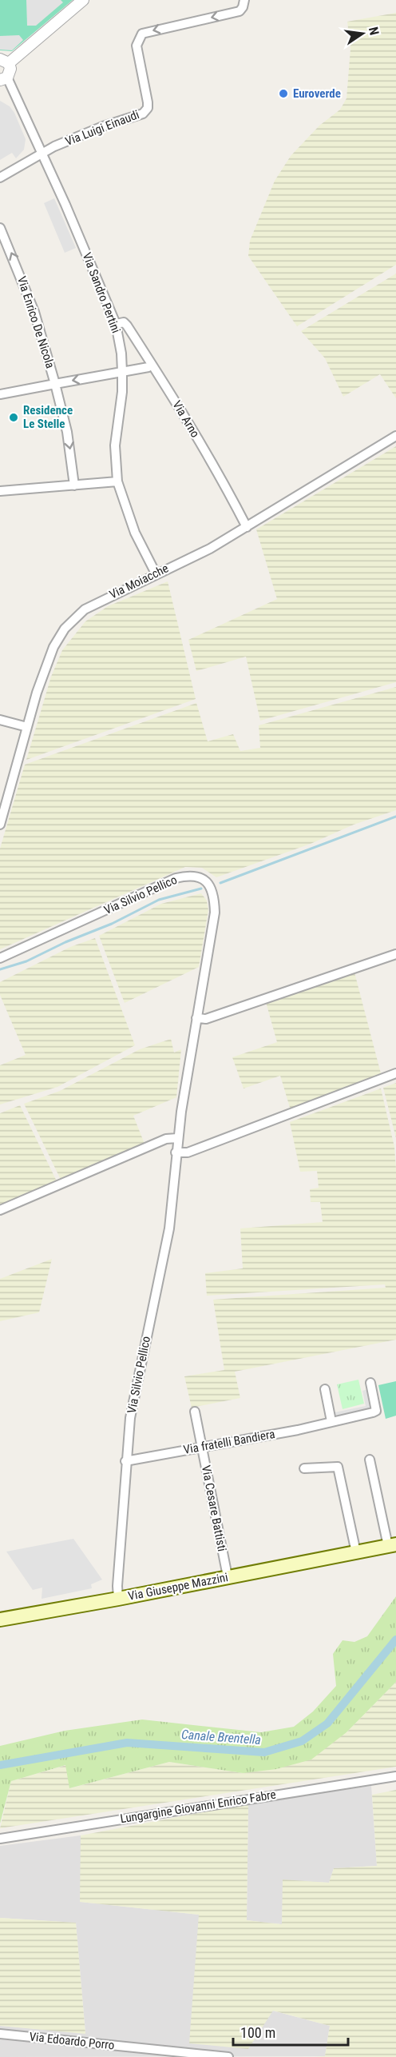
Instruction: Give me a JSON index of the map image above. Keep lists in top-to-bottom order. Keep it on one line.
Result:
{"streets":{"main road":["Via Giuseppe Mazzini"],"street":["Via Luigi Einaudi","Via Sandro Pertini","Via Enrico De Nicola","Via Arno","Via Moiacche","Via Silvio Pellico","Via fratelli Bandiera","Via Cesare Battisti","Lungargine Giovanni Enrico Fabre","Via Edoardo Porro"]},"crossings":[["Via Luigi Einaudi","Via Sandro Pertini"],["Via Sandro Pertini","Via Enrico De Nicola"],["Via Sandro Pertini","Via Arno"],["Via Sandro Pertini","Via Moiacche"],["Via Arno","Via Moiacche"],["Via Silvio Pellico","Via fratelli Bandiera"],["Via Silvio Pellico","Via Giuseppe Mazzini"],["Via fratelli Bandiera","Via Cesare Battisti"],["Via Cesare Battisti","Via Giuseppe Mazzini"]],"one_way":["Via Luigi Einaudi","Via Enrico De Nicola"],"water":["Canale Brentella"],"places":["Euroverde","Residence Le Stelle"],"scale_bar":"100 m","north":"right"}
